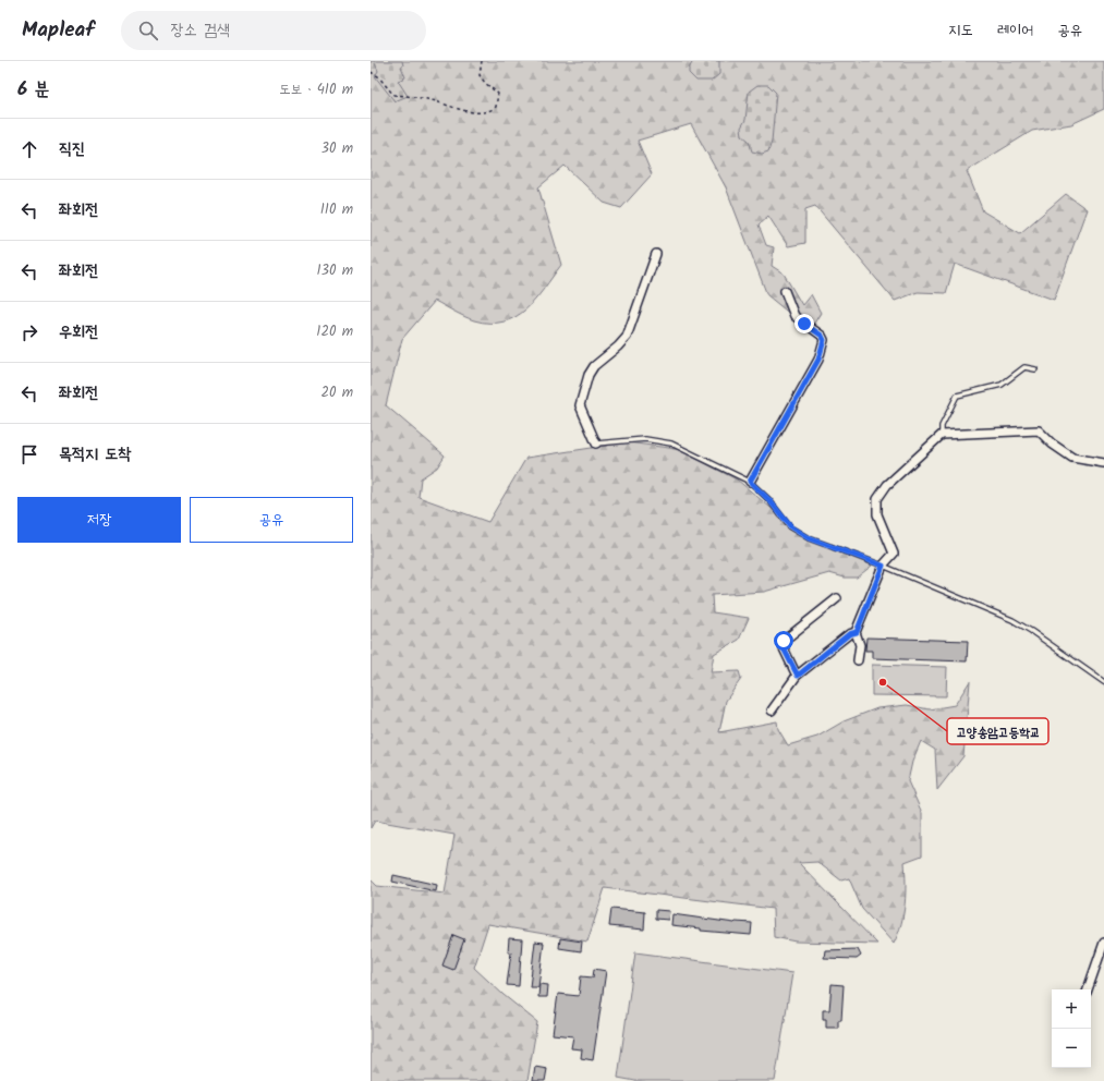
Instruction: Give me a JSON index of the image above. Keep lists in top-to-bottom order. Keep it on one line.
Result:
{"places":["고양송암고등학교"],"page":{"header":"Mapleaf","search":"장소 검색","nav":["지도","레이어","공유"],"heading":["6 분","도보 · 410 m"],"list":[["직진","30 m"],["좌회전","110 m"],["좌회전","130 m"],["우회전","120 m"],["좌회전","20 m"],"목적지 도착"],"buttons":["저장","공유"],"map_buttons":["+","−"]}}
